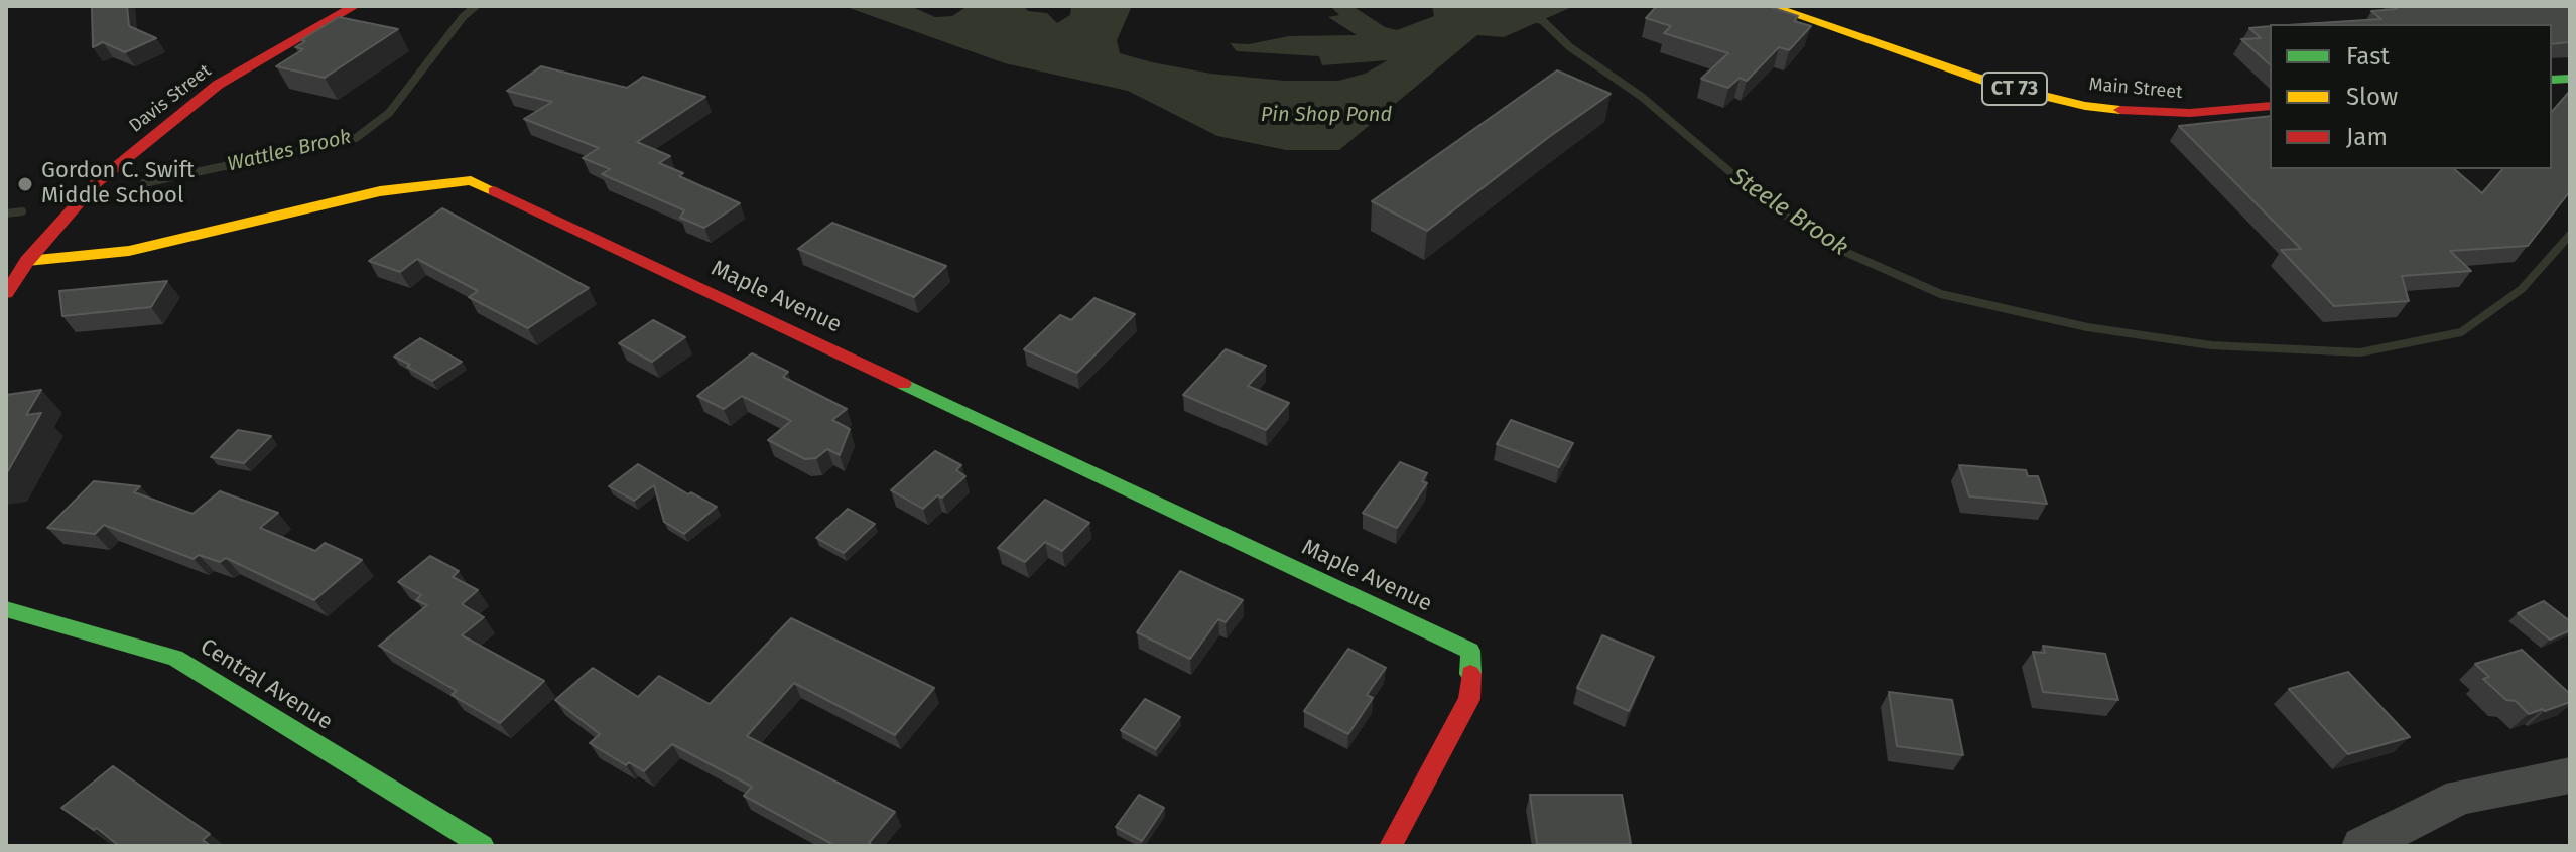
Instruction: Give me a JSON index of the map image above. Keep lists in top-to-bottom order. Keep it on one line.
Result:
{"streets":{"street":["CT 73","Main Street","Davis Street","Maple Avenue","Central Avenue"]},"crossings":[["Davis Street","Maple Avenue"]],"water":["Pin Shop Pond","Wattles Brook","Steele Brook"],"places":["Gordon C. Swift Middle School"],"legend":["Fast","Slow","Jam"]}
